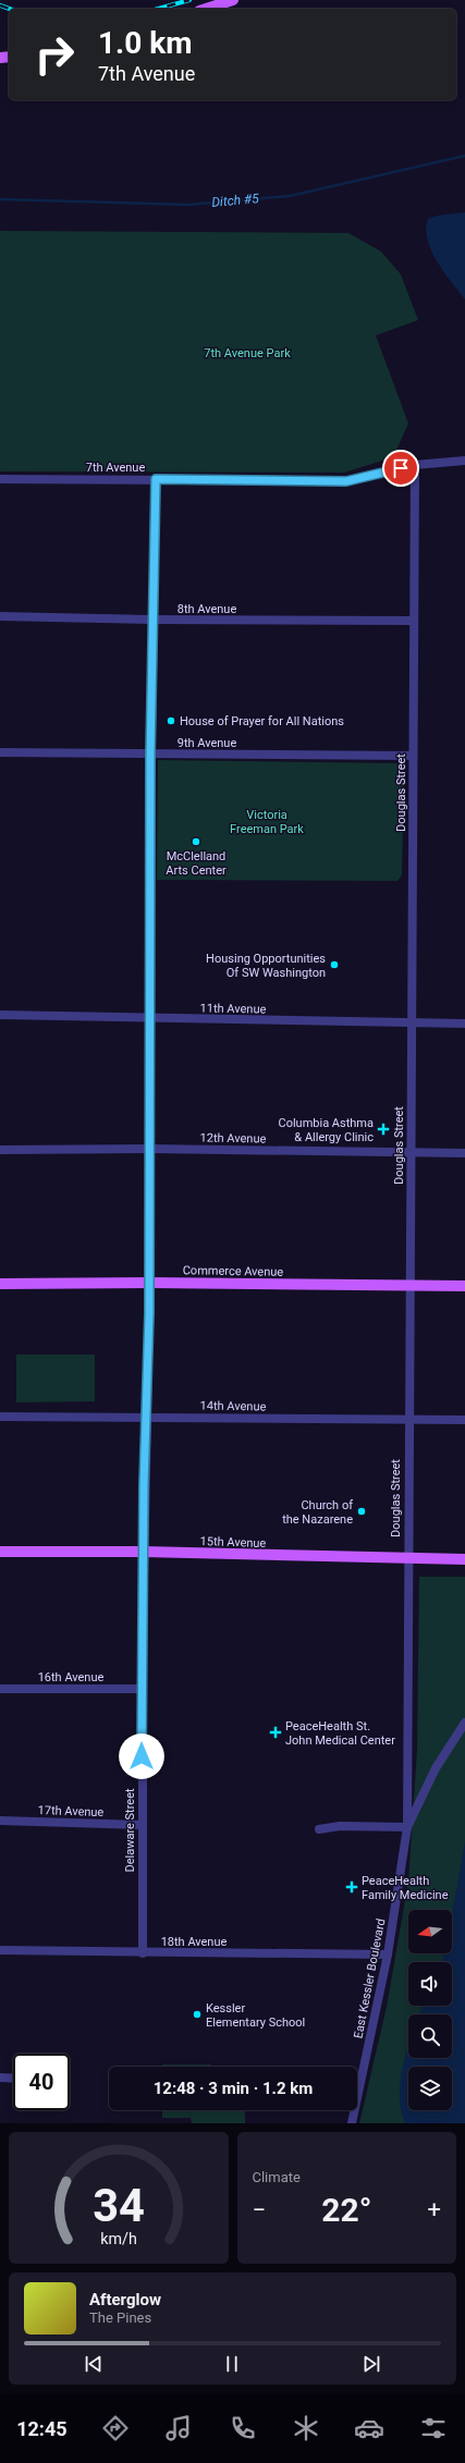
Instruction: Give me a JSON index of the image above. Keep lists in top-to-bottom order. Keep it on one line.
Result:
{"streets":{"main road":["Commerce Avenue","15th Avenue"],"street":["7th Avenue","8th Avenue","9th Avenue","Douglas Street","11th Avenue","12th Avenue","14th Avenue","16th Avenue","17th Avenue","Delaware Street","18th Avenue","East Kessler Boulevard"]},"crossings":[["7th Avenue","Douglas Street"],["7th Avenue","Delaware Street"],["8th Avenue","Douglas Street"],["8th Avenue","Delaware Street"],["9th Avenue","Douglas Street"],["9th Avenue","Delaware Street"],["Douglas Street","11th Avenue"],["Douglas Street","12th Avenue"],["Douglas Street","Commerce Avenue"],["Douglas Street","14th Avenue"],["Douglas Street","15th Avenue"],["Douglas Street","East Kessler Boulevard"],["11th Avenue","Delaware Street"],["12th Avenue","Delaware Street"],["Commerce Avenue","Delaware Street"],["14th Avenue","Delaware Street"],["15th Avenue","Delaware Street"],["16th Avenue","Delaware Street"],["17th Avenue","Delaware Street"],["Delaware Street","18th Avenue"],["18th Avenue","East Kessler Boulevard"]],"water":["Ditch #5"],"parks":["7th Avenue Park","Victoria Freeman Park"],"places":{"other":["House of Prayer for All Nations","McClelland Arts Center","Housing Opportunities Of SW Washington","Church of the Nazarene","Kessler Elementary School"],"health":["Columbia Asthma & Allergy Clinic","PeaceHealth St. John Medical Center","PeaceHealth Family Medicine"]},"north":"left","page":{"turn":["1.0 km","7th Avenue"],"limit":"40","trip":"12:48 · 3 min · 1.2 km","tile":"Climate","heat":["−","22°","+"],"song":["Afterglow","The Pines"],"tabs":"12:45","gauge":["34","km/h"]}}
